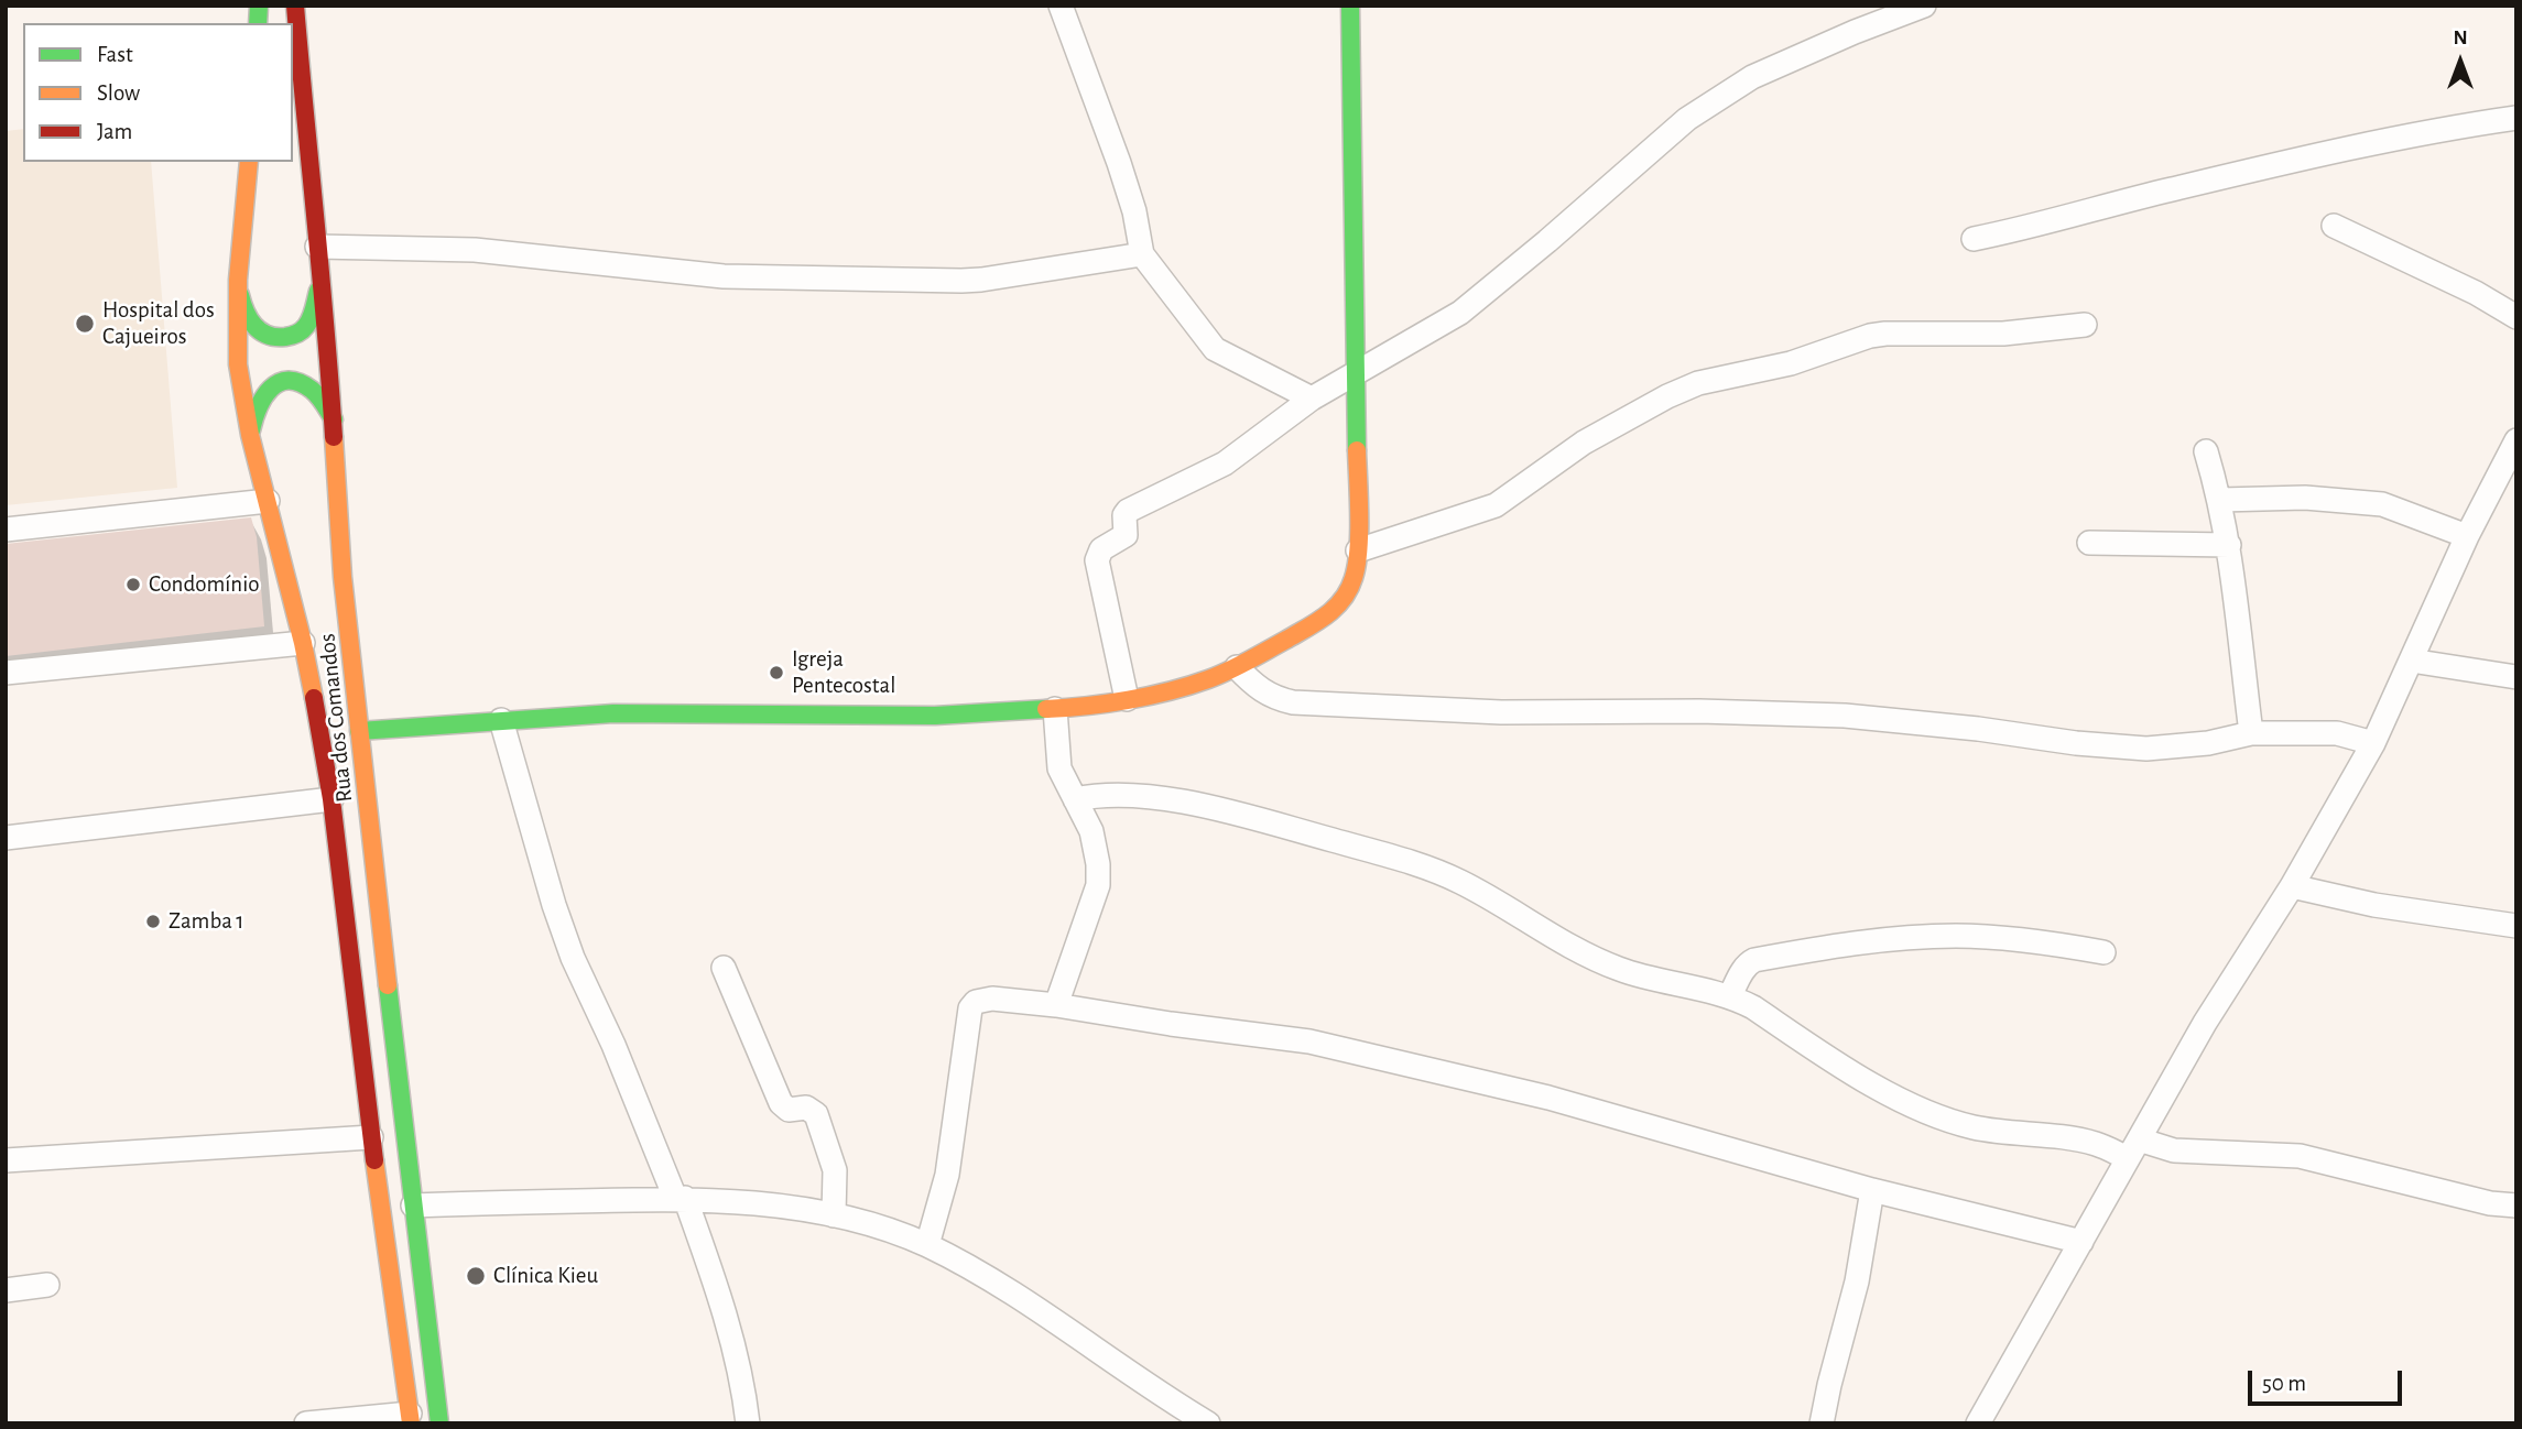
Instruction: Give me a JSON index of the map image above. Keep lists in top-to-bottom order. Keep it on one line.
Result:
{"streets":{"main road":["Rua dos Comandos"]},"places":["Hospital dos Cajueiros","Condomínio","Igreja Pentecostal","Zamba 1","Clínica Kieu"],"legend":["Fast","Slow","Jam"],"scale_bar":"50 m","north":"top"}
